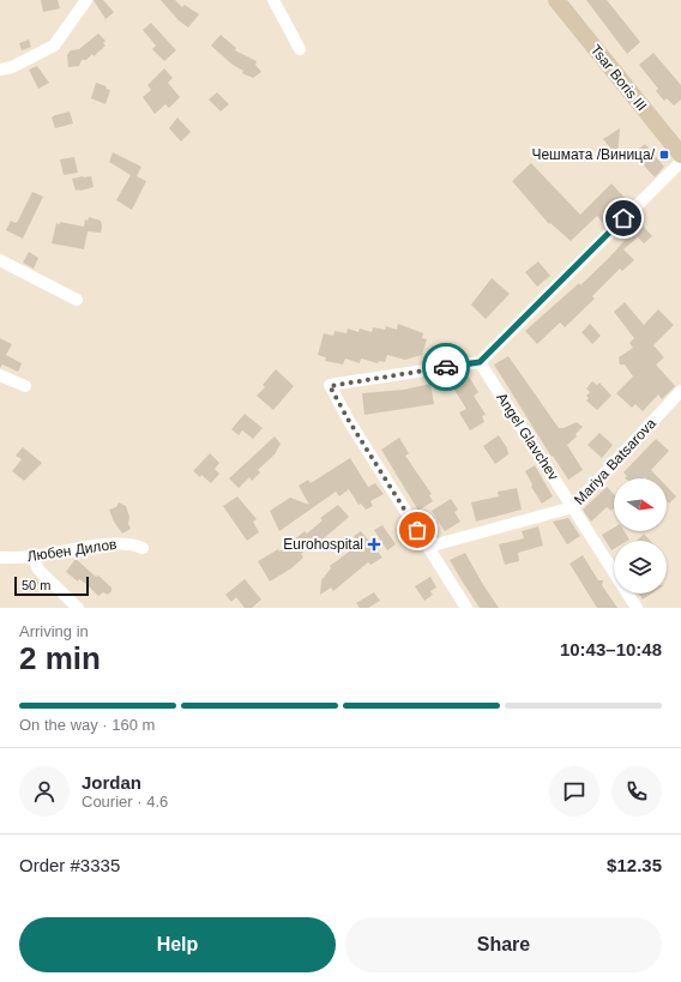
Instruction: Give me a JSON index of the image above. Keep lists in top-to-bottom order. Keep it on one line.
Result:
{"streets":{"street":["Tsar Boris III","Angel Glavchev","Mariya Batsarova","Любен Дилов"]},"crossings":[["Angel Glavchev","Mariya Batsarova"]],"places":{"transit":["Чешмата /Виница/"],"health":["Eurohospital"]},"scale_bar":"50 m","north":"right","page":{"scale":"50 m","heading":["2 min","Arriving in","10:43–10:48"],"panel":["Jordan","Courier · 4.6","Order #3335","$12.35"],"bar":"On the way · 160 m","buttons":["Help","Share"]}}
